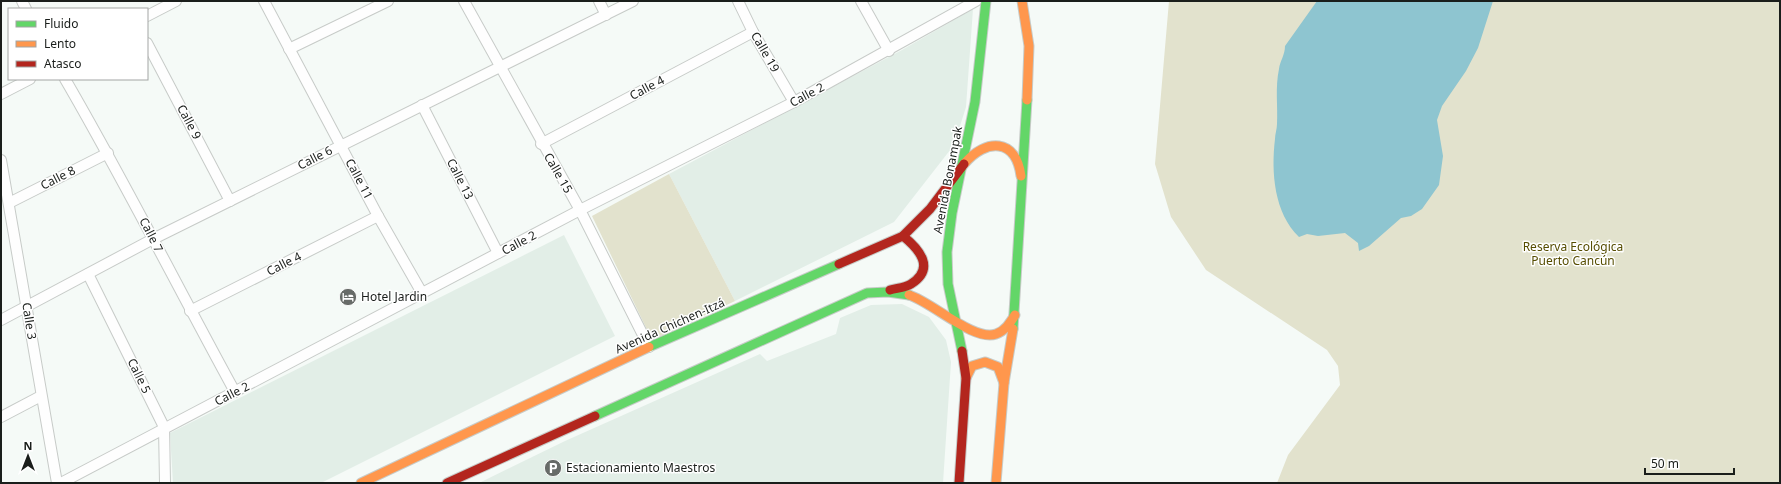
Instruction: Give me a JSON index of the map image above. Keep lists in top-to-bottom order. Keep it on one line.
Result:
{"streets":{"main road":["Avenida Bonampak","Avenida Chichen-Itzá"],"street":["Calle 19","Calle 4","Calle 2","Calle 9","Calle 6","Calle 15","Calle 8","Calle 11","Calle 13","Calle 7","Calle 3","Calle 5"]},"crossings":[["Calle 19","Calle 4"],["Calle 19","Calle 2"],["Calle 4","Calle 15"],["Calle 4","Calle 11"],["Calle 4","Calle 7"],["Calle 2","Calle 15"],["Calle 2","Calle 11"],["Calle 2","Calle 13"],["Calle 2","Calle 7"],["Calle 2","Calle 5"],["Calle 9","Calle 6"],["Calle 6","Calle 15"],["Calle 6","Calle 11"],["Calle 6","Calle 13"],["Calle 6","Calle 7"],["Calle 6","Calle 3"],["Calle 6","Calle 5"],["Calle 15","Avenida Chichen-Itzá"],["Calle 8","Calle 7"],["Calle 8","Calle 3"],["Avenida Bonampak","Avenida Chichen-Itzá"]],"parks":["Reserva Ecológica Puerto Cancún"],"places":{"hotel":["Hotel Jardin"],"parking":["Estacionamiento Maestros"]},"legend":["Fluido","Lento","Atasco"],"scale_bar":"50 m","north":"top"}
